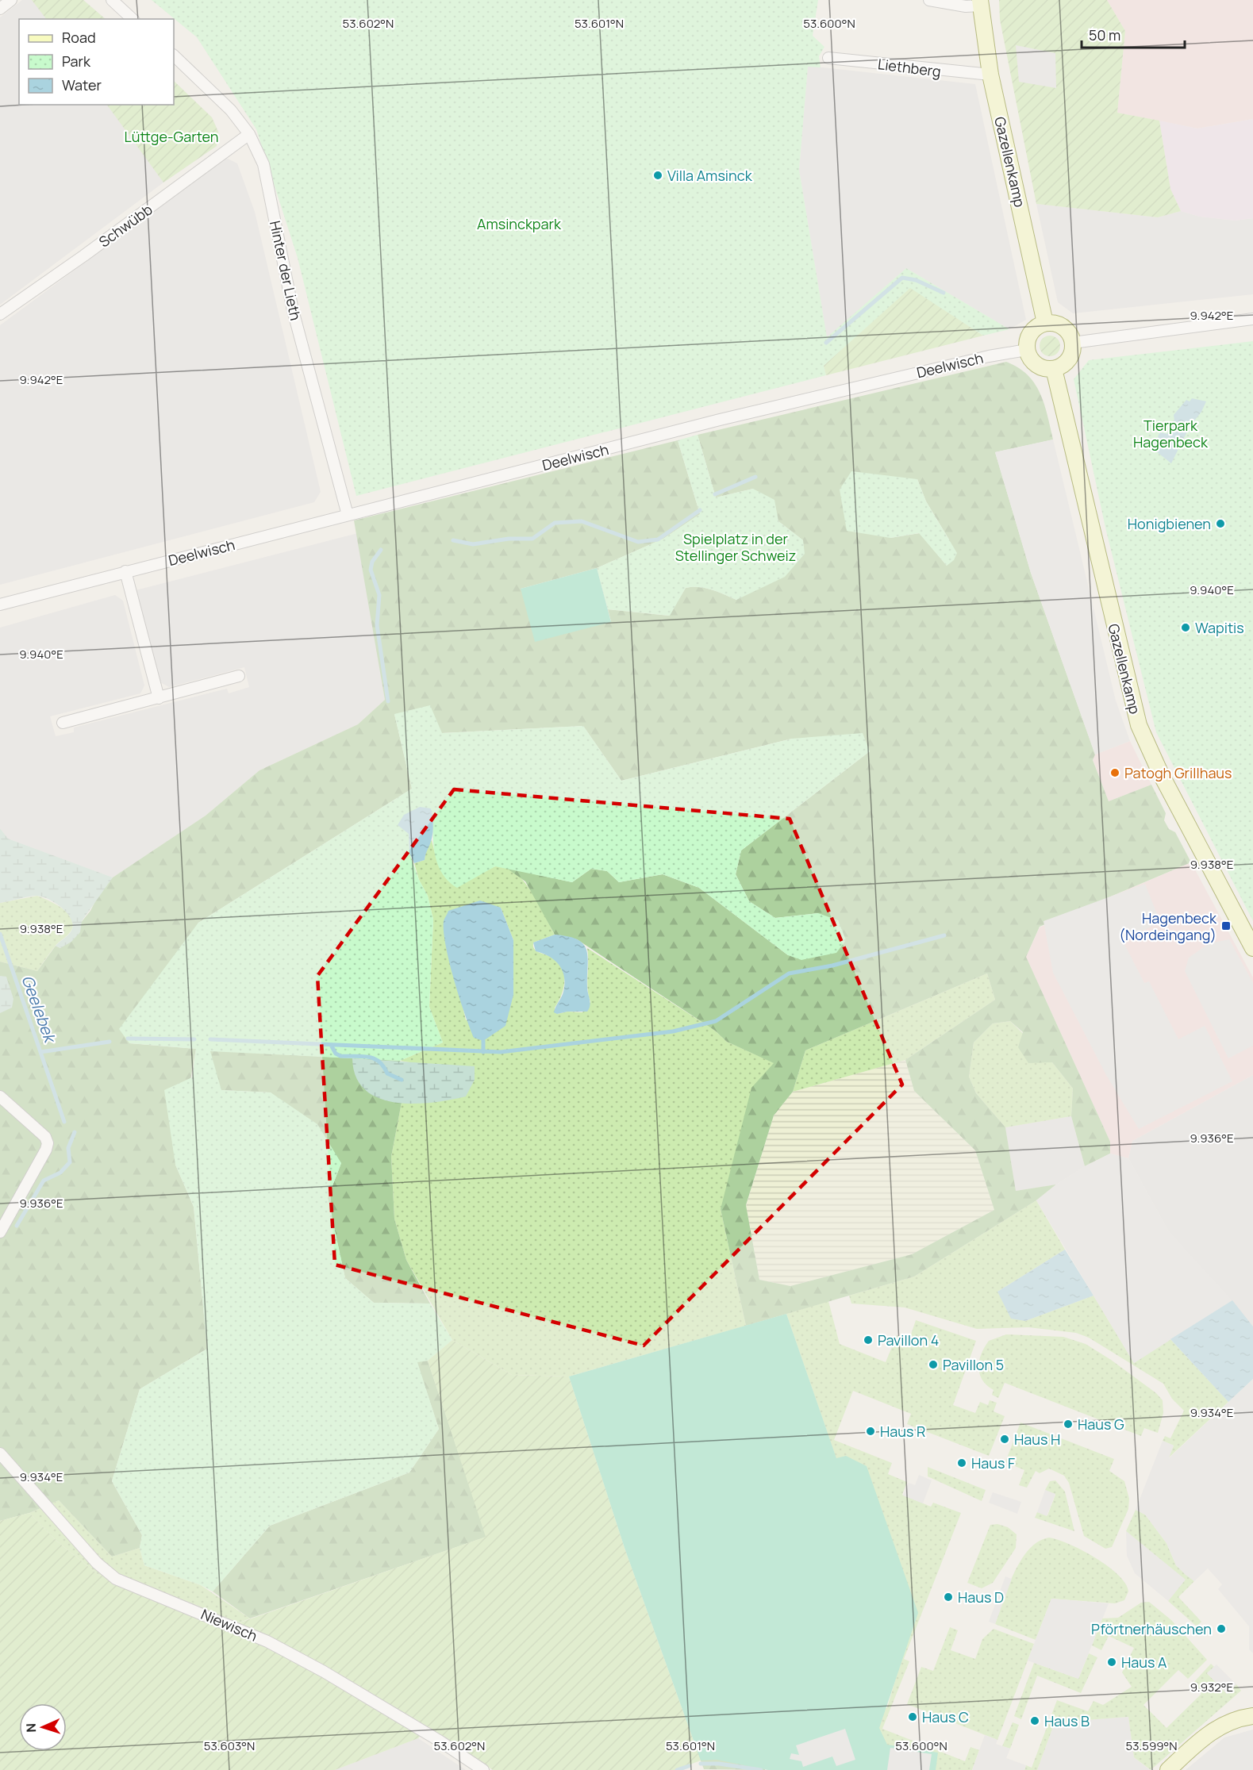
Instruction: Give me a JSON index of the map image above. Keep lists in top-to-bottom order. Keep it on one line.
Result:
{"streets":{"street":["Liethberg","Gazellenkamp","Schwübb","Hinter der Lieth","Deelwisch","Niewisch"]},"crossings":[["Liethberg","Gazellenkamp"],["Gazellenkamp","Deelwisch"],["Schwübb","Hinter der Lieth"],["Hinter der Lieth","Deelwisch"]],"water":["Geelebek"],"parks":["Lüttge-Garten","Amsinckpark","Tierpark Hagenbeck","Spielplatz in der Stellinger Schweiz"],"places":{"other":["Villa Amsinck","Honigbienen","Wapitis","Patogh Grillhaus","Pavillon 4","Pavillon 5","Haus G","Haus R","Haus H","Haus F","Haus D","Pförtnerhäuschen","Haus A","Haus C","Haus B"],"transit":["Hagenbeck (Nordeingang)"]},"legend":["Road","Park","Water"],"scale_bar":"50 m","north":"left","coordinates":["53.602°N","53.601°N","53.600°N","9.942°E","9.940°E","9.938°E","9.936°E","9.934°E","9.932°E","53.603°N","53.599°N"]}
